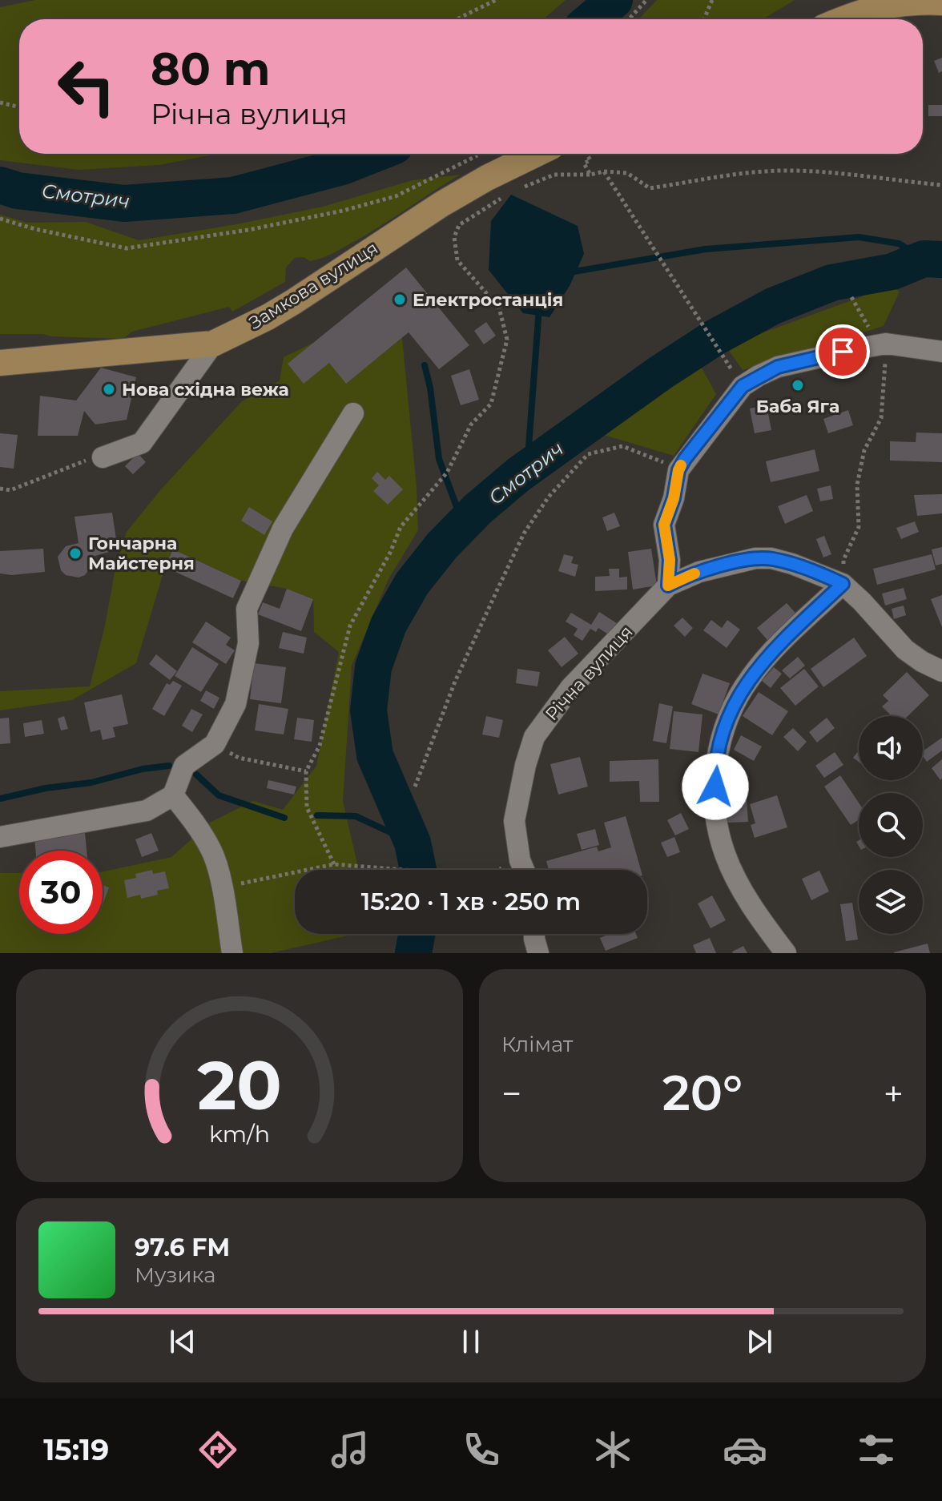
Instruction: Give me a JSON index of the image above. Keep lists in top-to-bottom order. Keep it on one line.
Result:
{"streets":{"main road":["Замкова вулиця"],"street":["Річна вулиця"]},"water":["Смотрич"],"places":["Електростанція","Баба Яга","Нова східна вежа","Гончарна Майстерня"],"page":{"turn":["80 m","Річна вулиця"],"limit":"30","trip":"15:20 · 1 хв · 250 m","tile":"Клімат","heat":["−","20°","+"],"song":["97.6 FM","Музика"],"tabs":"15:19","gauge":["20","km/h"]}}
